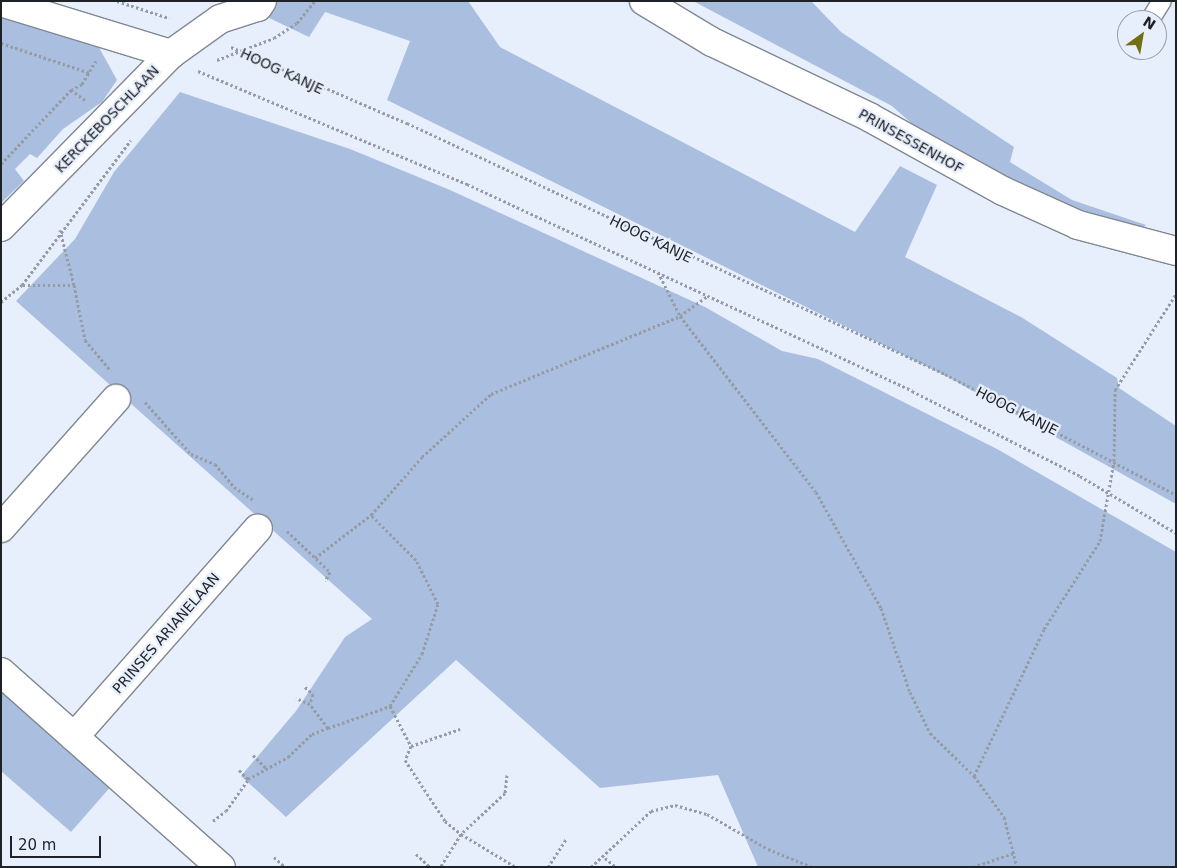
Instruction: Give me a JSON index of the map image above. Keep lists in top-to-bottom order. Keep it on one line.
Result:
{"streets":{"street":["KERCKEBOSCHLAAN","PRINSESSENHOF","PRINSES ARIANELAAN"],"path":["HOOG KANJE"]},"crossings":[["HOOG KANJE","KERCKEBOSCHLAAN"]],"scale_bar":"20 m","north":"top right"}
